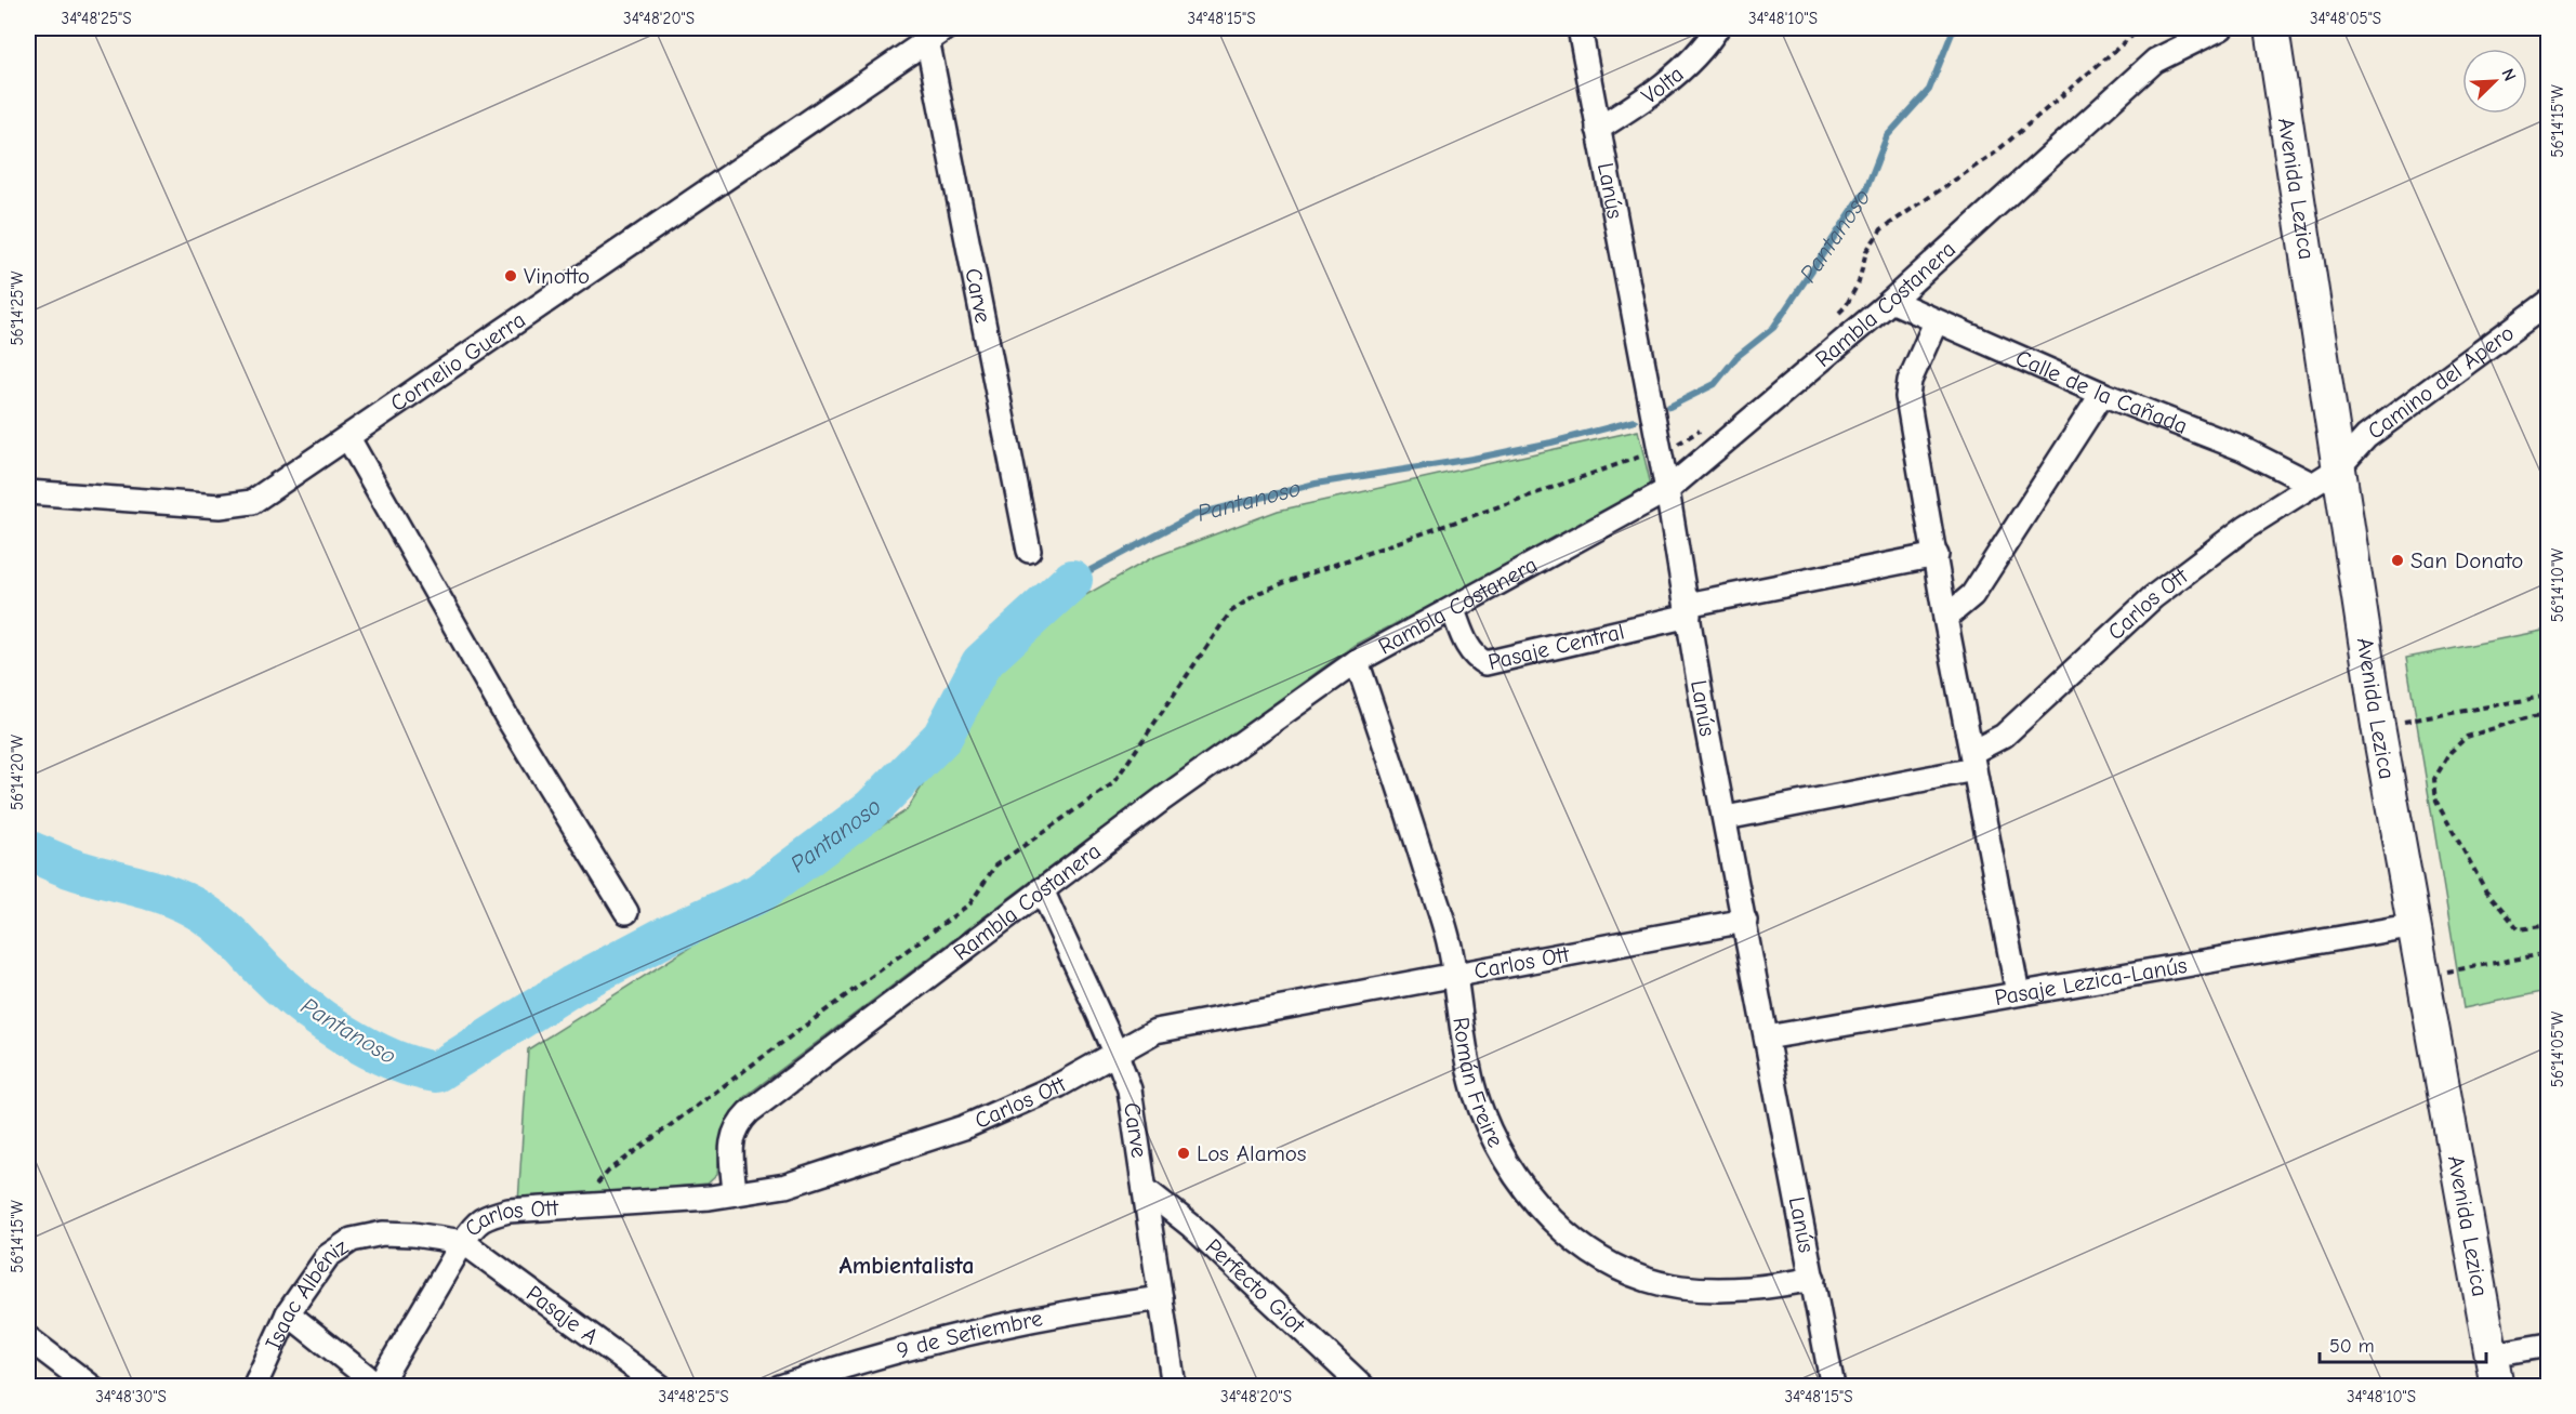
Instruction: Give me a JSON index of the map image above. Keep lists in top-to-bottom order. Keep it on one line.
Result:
{"streets":{"street":["Volta","Avenida Lezica","Lanús","Carve","Rambla Costanera","Cornelio Guerra","Camino del Apero","Calle de la Cañada","Carlos Ott","Pasaje Central","Pasaje Lezica-Lanús","Román Freire","Perfecto Giot","Isaac Albéniz","Pasaje A","9 de Setiembre"]},"crossings":[["Volta","Lanús"],["Avenida Lezica","Camino del Apero"],["Avenida Lezica","Calle de la Cañada"],["Avenida Lezica","Carlos Ott"],["Avenida Lezica","Pasaje Lezica-Lanús"],["Lanús","Rambla Costanera"],["Lanús","Carlos Ott"],["Lanús","Pasaje Central"],["Lanús","Pasaje Lezica-Lanús"],["Lanús","Román Freire"],["Carve","Rambla Costanera"],["Carve","Cornelio Guerra"],["Carve","Carlos Ott"],["Carve","Perfecto Giot"],["Carve","9 de Setiembre"],["Rambla Costanera","Calle de la Cañada"],["Rambla Costanera","Carlos Ott"],["Rambla Costanera","Pasaje Central"],["Rambla Costanera","Román Freire"],["Camino del Apero","Calle de la Cañada"],["Camino del Apero","Carlos Ott"],["Calle de la Cañada","Carlos Ott"],["Carlos Ott","Román Freire"],["Carlos Ott","Isaac Albéniz"],["Carlos Ott","Pasaje A"],["Isaac Albéniz","Pasaje A"]],"districts":["Ambientalista"],"water":["Pantanoso"],"places":["Vinotto","San Donato","Los Alamos"],"scale_bar":"50 m","north":"top right","coordinates":["34°48'25\"S","34°48'20\"S","34°48'15\"S","34°48'10\"S","34°48'05\"S","56°14'15\"W","56°14'25\"W","56°14'10\"W","56°14'20\"W","56°14'05\"W","34°48'30\"S"]}
